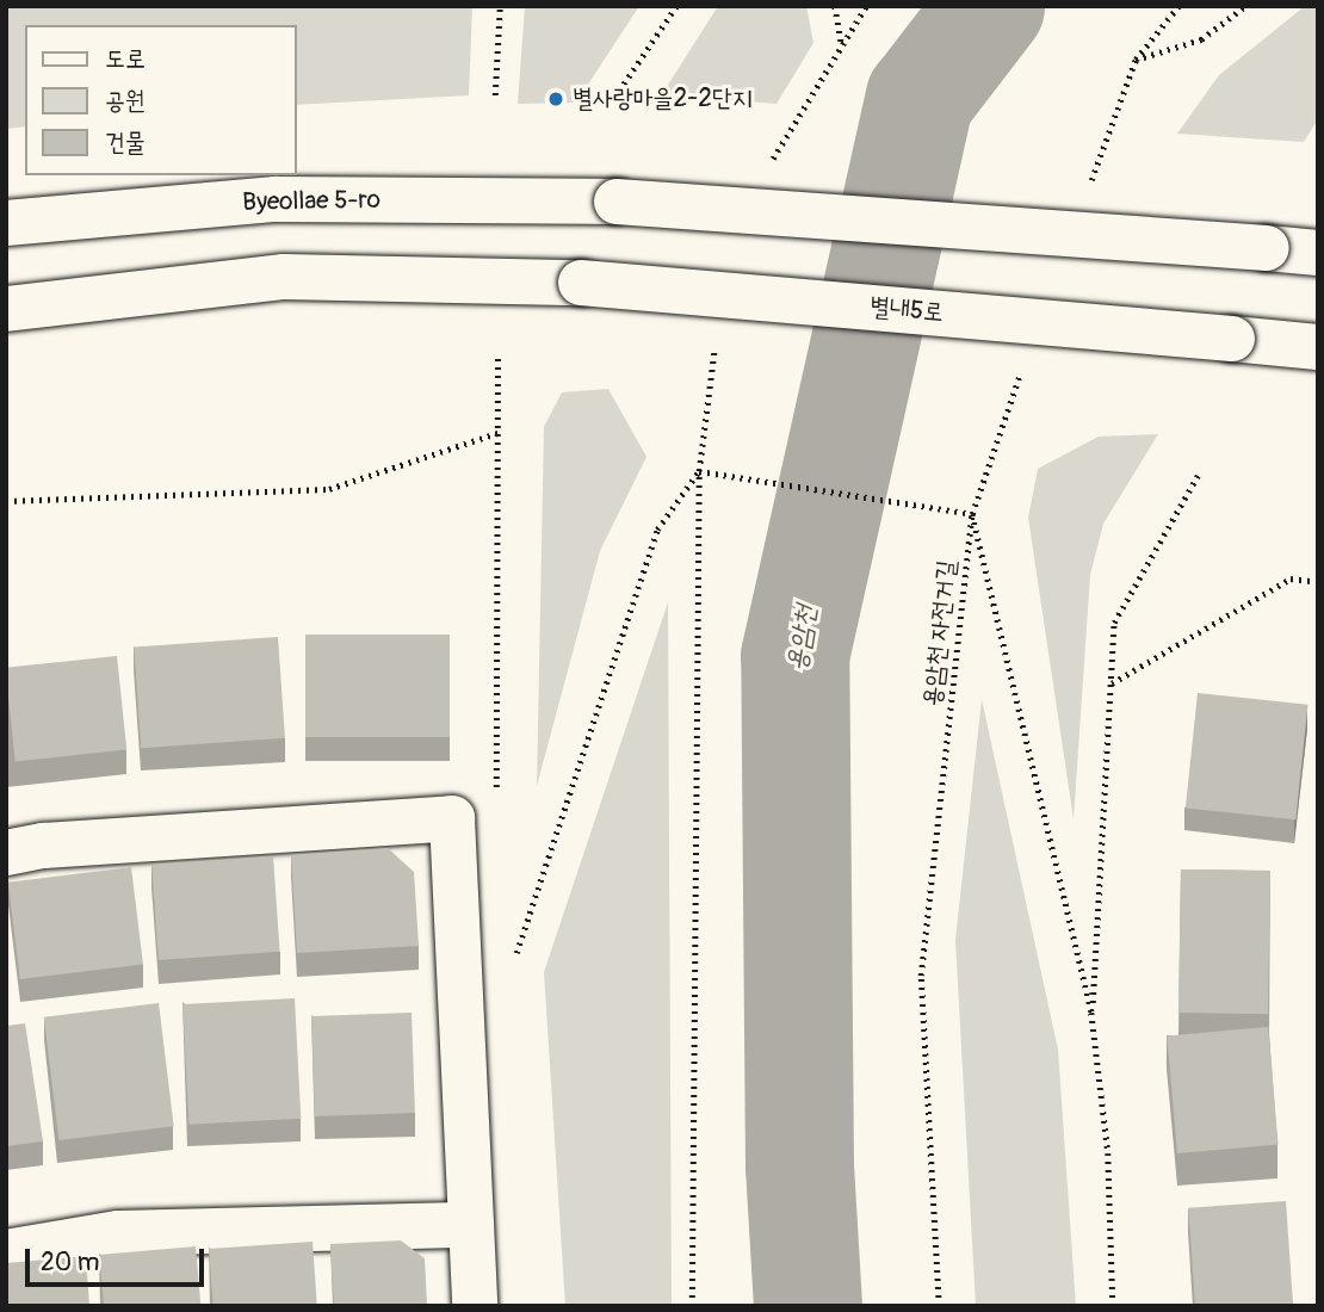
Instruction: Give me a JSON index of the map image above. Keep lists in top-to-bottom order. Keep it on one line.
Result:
{"streets":{"street":["Byeollae 5-ro","별내5로"],"path":["용암천 자전거길"]},"water":["용암천"],"places":["별사랑마을2-2단지"],"legend":["도로","공원","건물"],"scale_bar":"20 m"}
